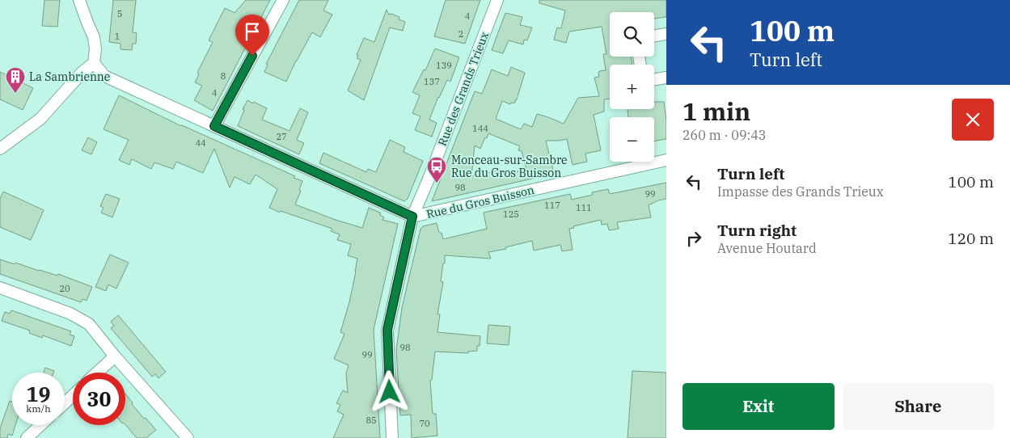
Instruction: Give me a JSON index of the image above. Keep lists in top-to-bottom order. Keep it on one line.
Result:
{"streets":{"street":["Rue des Grands Trieux","Rue du Gros Buisson"]},"crossings":[["Rue des Grands Trieux","Rue du Gros Buisson"]],"places":{"building":["La Sambrienne"],"bus stop":["Monceau-sur-Sambre Rue du Gros Buisson"]},"house_numbers":["5","4","2","1","139","8","137","4","144","27","44","98","99","117","111","125","20","98","99","85","70"],"page":{"turn":["100 m","Turn left"],"map_buttons":["+","−"],"heading":["1 min","260 m · 09:43"],"list":[{"name":"Turn left","note":"Impasse des Grands Trieux","value":"100 m"},{"name":"Turn right","note":"Avenue Houtard","value":"120 m"}],"speed":"19 km/h","limit":"30","buttons":["Exit","Share"]}}
